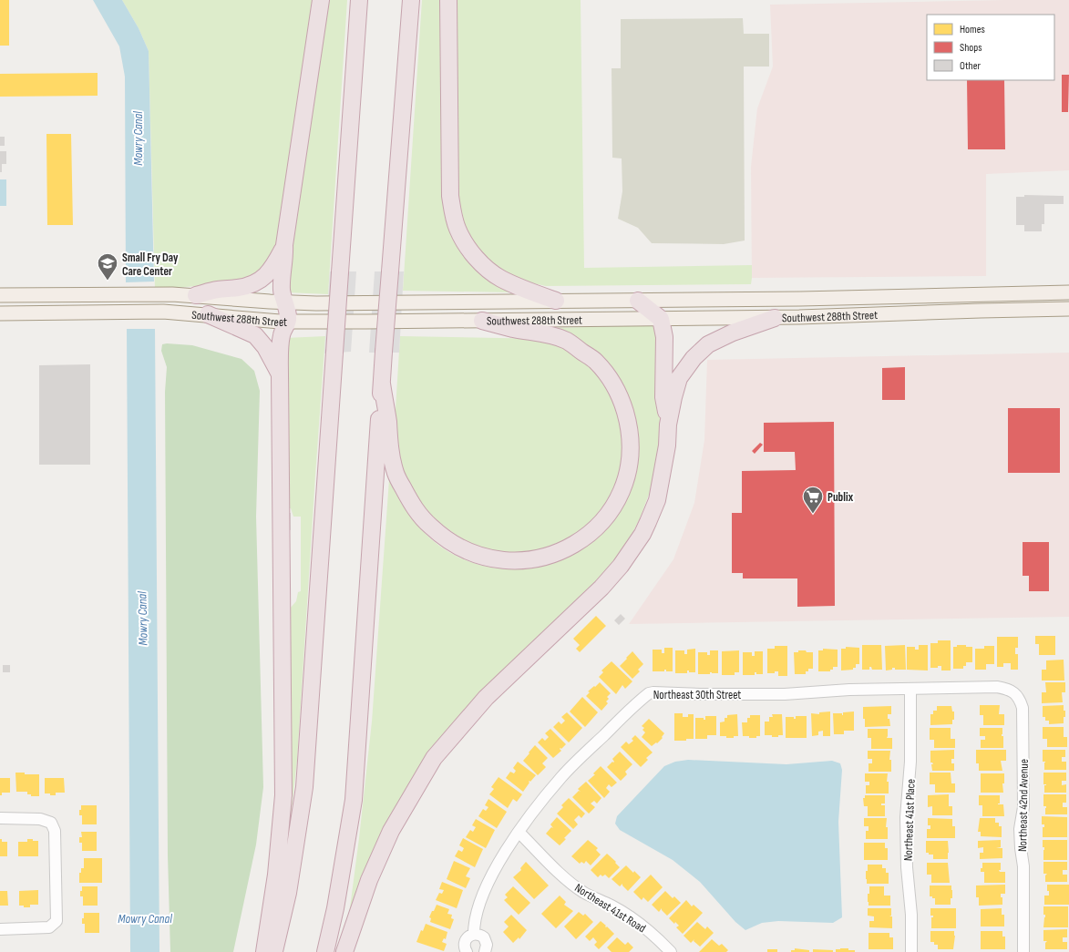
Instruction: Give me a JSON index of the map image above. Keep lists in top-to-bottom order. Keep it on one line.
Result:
{"streets":{"main road":["Southwest 288th Street"],"street":["Northeast 30th Street","Northeast 42nd Avenue","Northeast 41st Place","Northeast 41st Road"]},"crossings":[["Northeast 30th Street","Northeast 42nd Avenue"],["Northeast 30th Street","Northeast 41st Place"],["Northeast 30th Street","Northeast 41st Road"]],"water":["Mowry Canal"],"places":{"school or university":["Small Fry Day Care Center"],"supermarket":["Publix"]},"legend":["Homes","Shops","Other"]}
